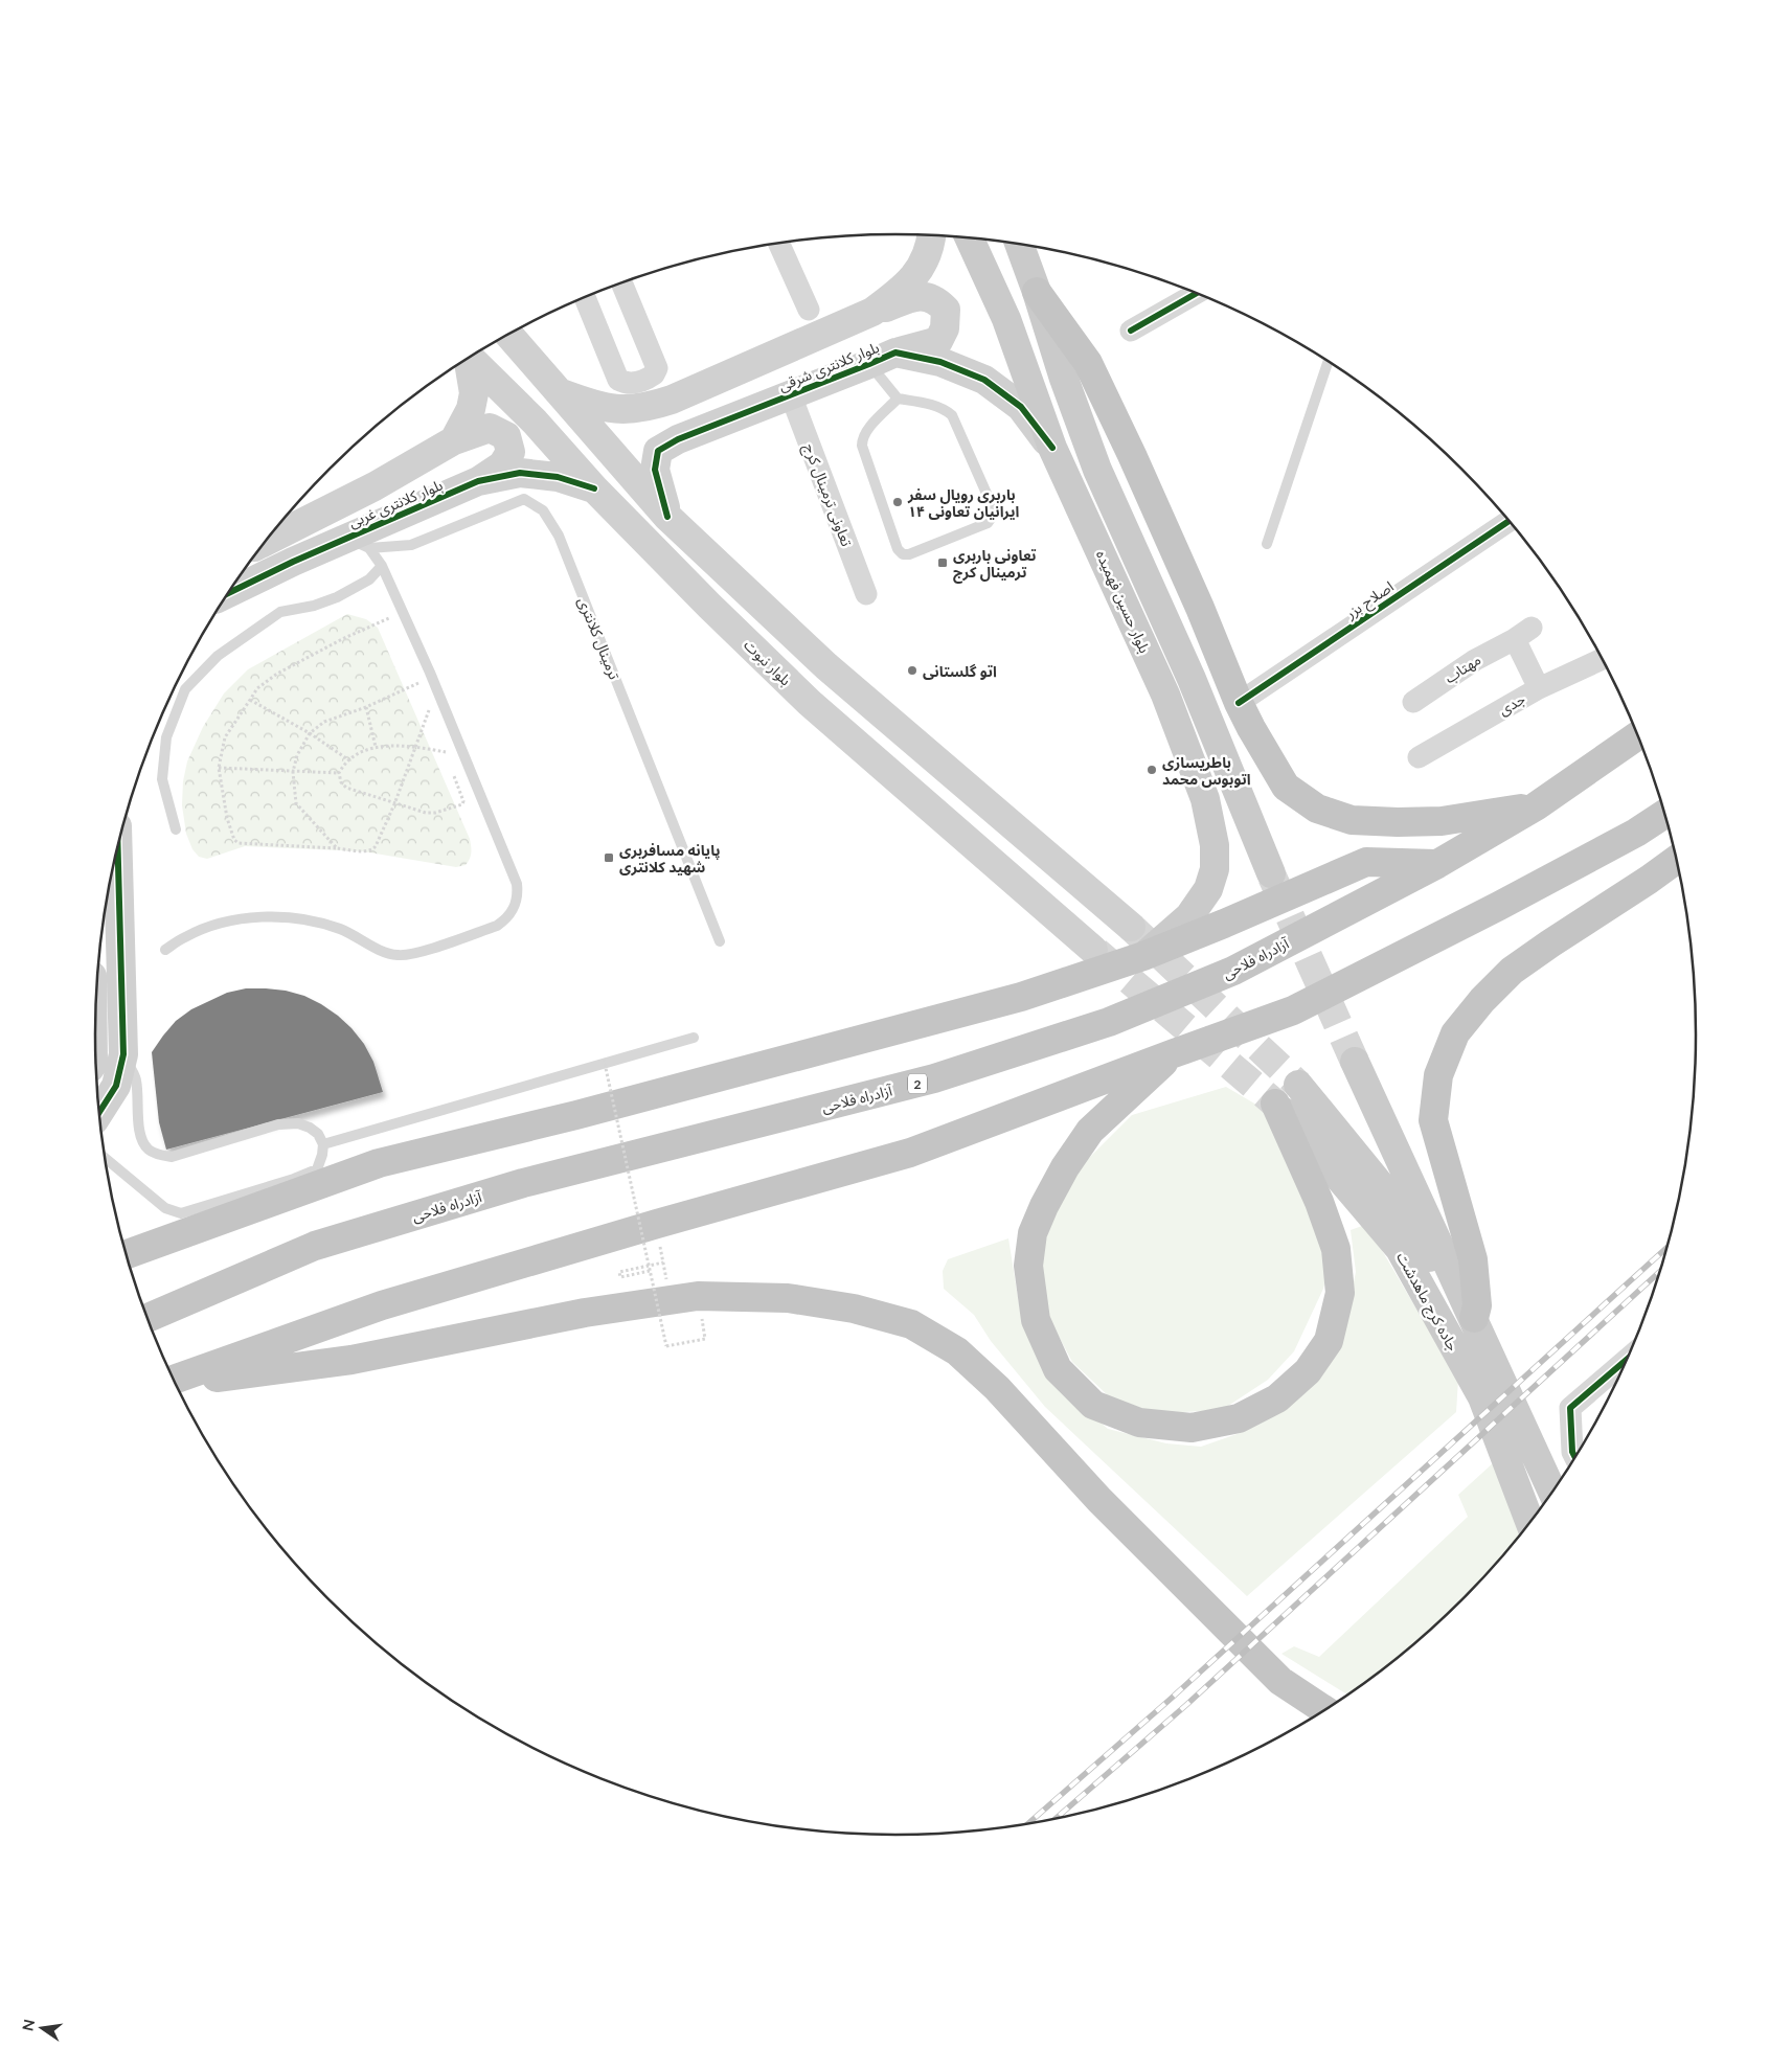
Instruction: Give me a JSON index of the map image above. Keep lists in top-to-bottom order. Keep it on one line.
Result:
{"streets":{"highway":["آزادراه فلاحی","2"],"main road":["بلوار حسین فهمیده","جاده کرج ماهدشت"],"street":["بلوار کلانتری شرقی","تعاونی ترمینال کرج","بلوار کلانتری غربی","اصلاح بزر","بلوار نبوت","مهتاب","جدی"],"lane":["ترمینال کلانتری"]},"crossings":[["بلوار کلانتری شرقی","تعاونی ترمینال کرج"],["بلوار کلانتری شرقی","بلوار حسین فهمیده"],["بلوار کلانتری غربی","ترمینال کلانتری"],["بلوار کلانتری غربی","بلوار نبوت"],["مهتاب","جدی"]],"places":{"other":["باربری رویال سفر ایرانیان تعاونی ۱۴","اتو گلستانی","باطریسازی اتوبوس محمد"],"transit":["تعاونی باربری ترمینال کرج","پایانه مسافربری شهید کلانتری"]},"north":"left"}
